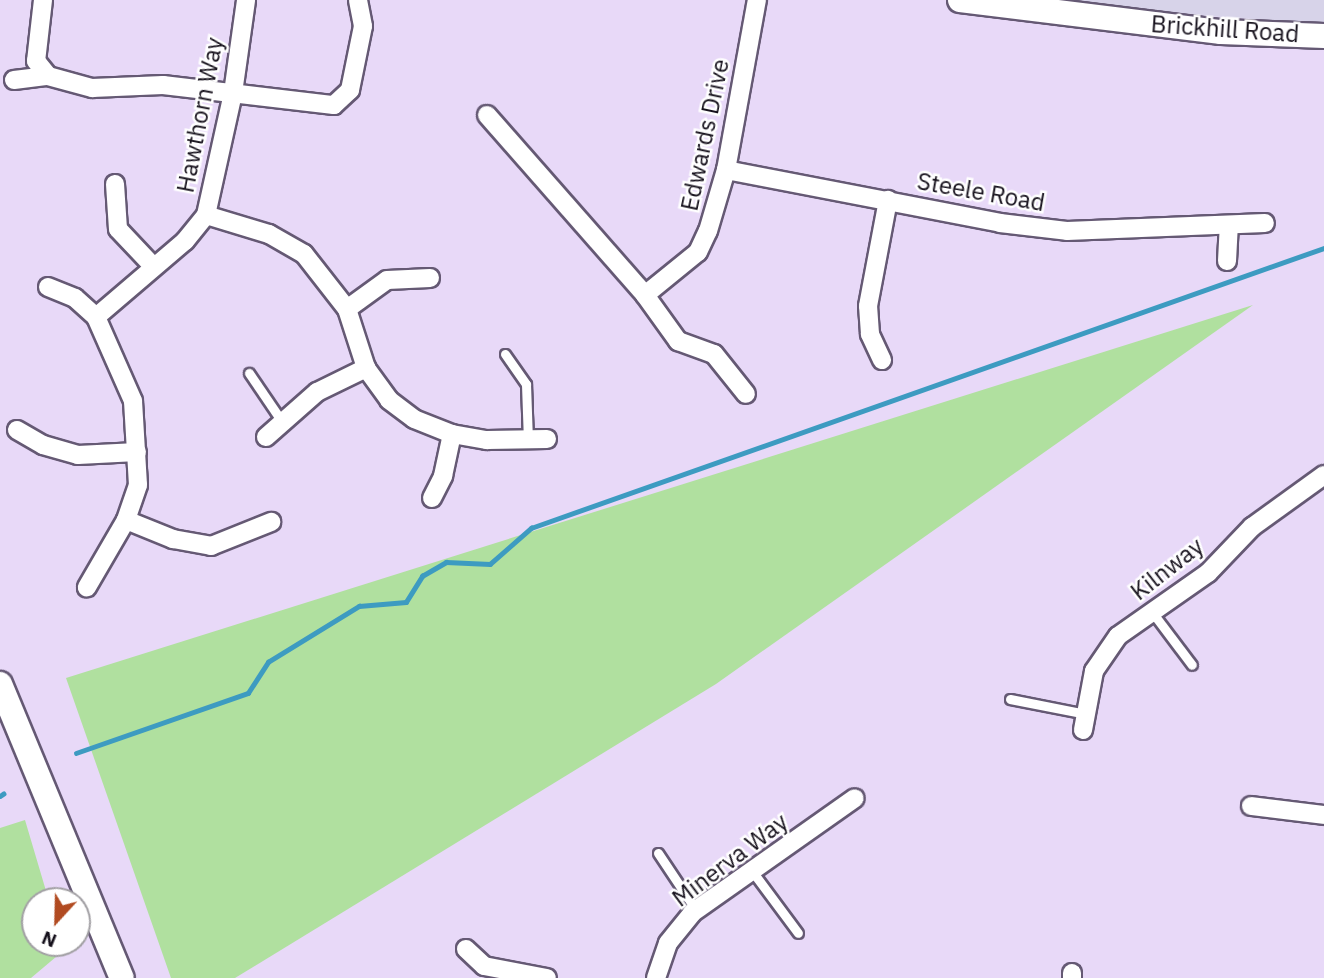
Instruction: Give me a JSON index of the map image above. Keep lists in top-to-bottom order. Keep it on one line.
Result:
{"streets":{"street":["Brickhill Road","Hawthorn Way","Edwards Drive","Steele Road","Kilnway","Minerva Way"]},"crossings":[["Edwards Drive","Steele Road"]],"north":"bottom"}
